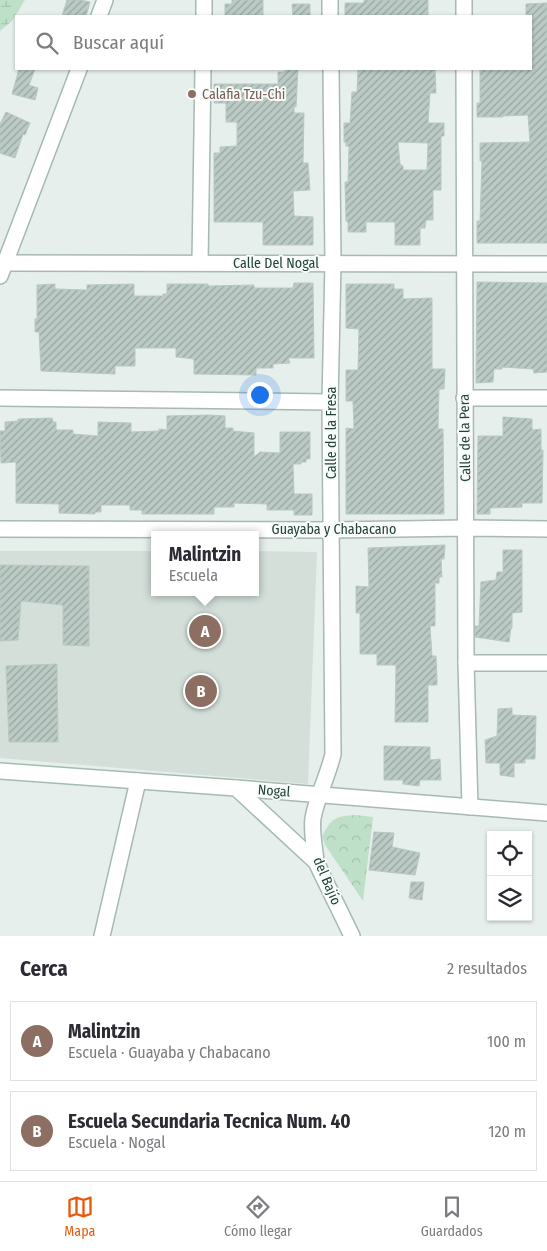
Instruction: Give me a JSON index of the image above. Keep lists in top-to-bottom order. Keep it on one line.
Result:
{"streets":{"street":["Calle Del Nogal","Calle de la Fresa","Calle de la Pera","Guayaba y Chabacano","Nogal","del Bajío"]},"crossings":[["Calle Del Nogal","Calle de la Fresa"],["Calle Del Nogal","Calle de la Pera"],["Calle de la Fresa","Guayaba y Chabacano"],["Calle de la Fresa","Nogal"],["Calle de la Fresa","del Bajío"],["Calle de la Pera","Guayaba y Chabacano"],["Calle de la Pera","Nogal"],["Nogal","del Bajío"]],"places":["Calafia Tzu-Chi"],"page":{"search":"Buscar aquí","popup":["Malintzin","Escuela"],"pins":["A","B"],"heading":["Cerca","2 resultados"],"list":[{"mark":"A","name":"Malintzin","note":"Escuela · Guayaba y Chabacano","value":"100 m"},{"mark":"B","name":"Escuela Secundaria Tecnica Num. 40","note":"Escuela · Nogal","value":"120 m"}],"nav":["Mapa","Cómo llegar","Guardados"]}}
